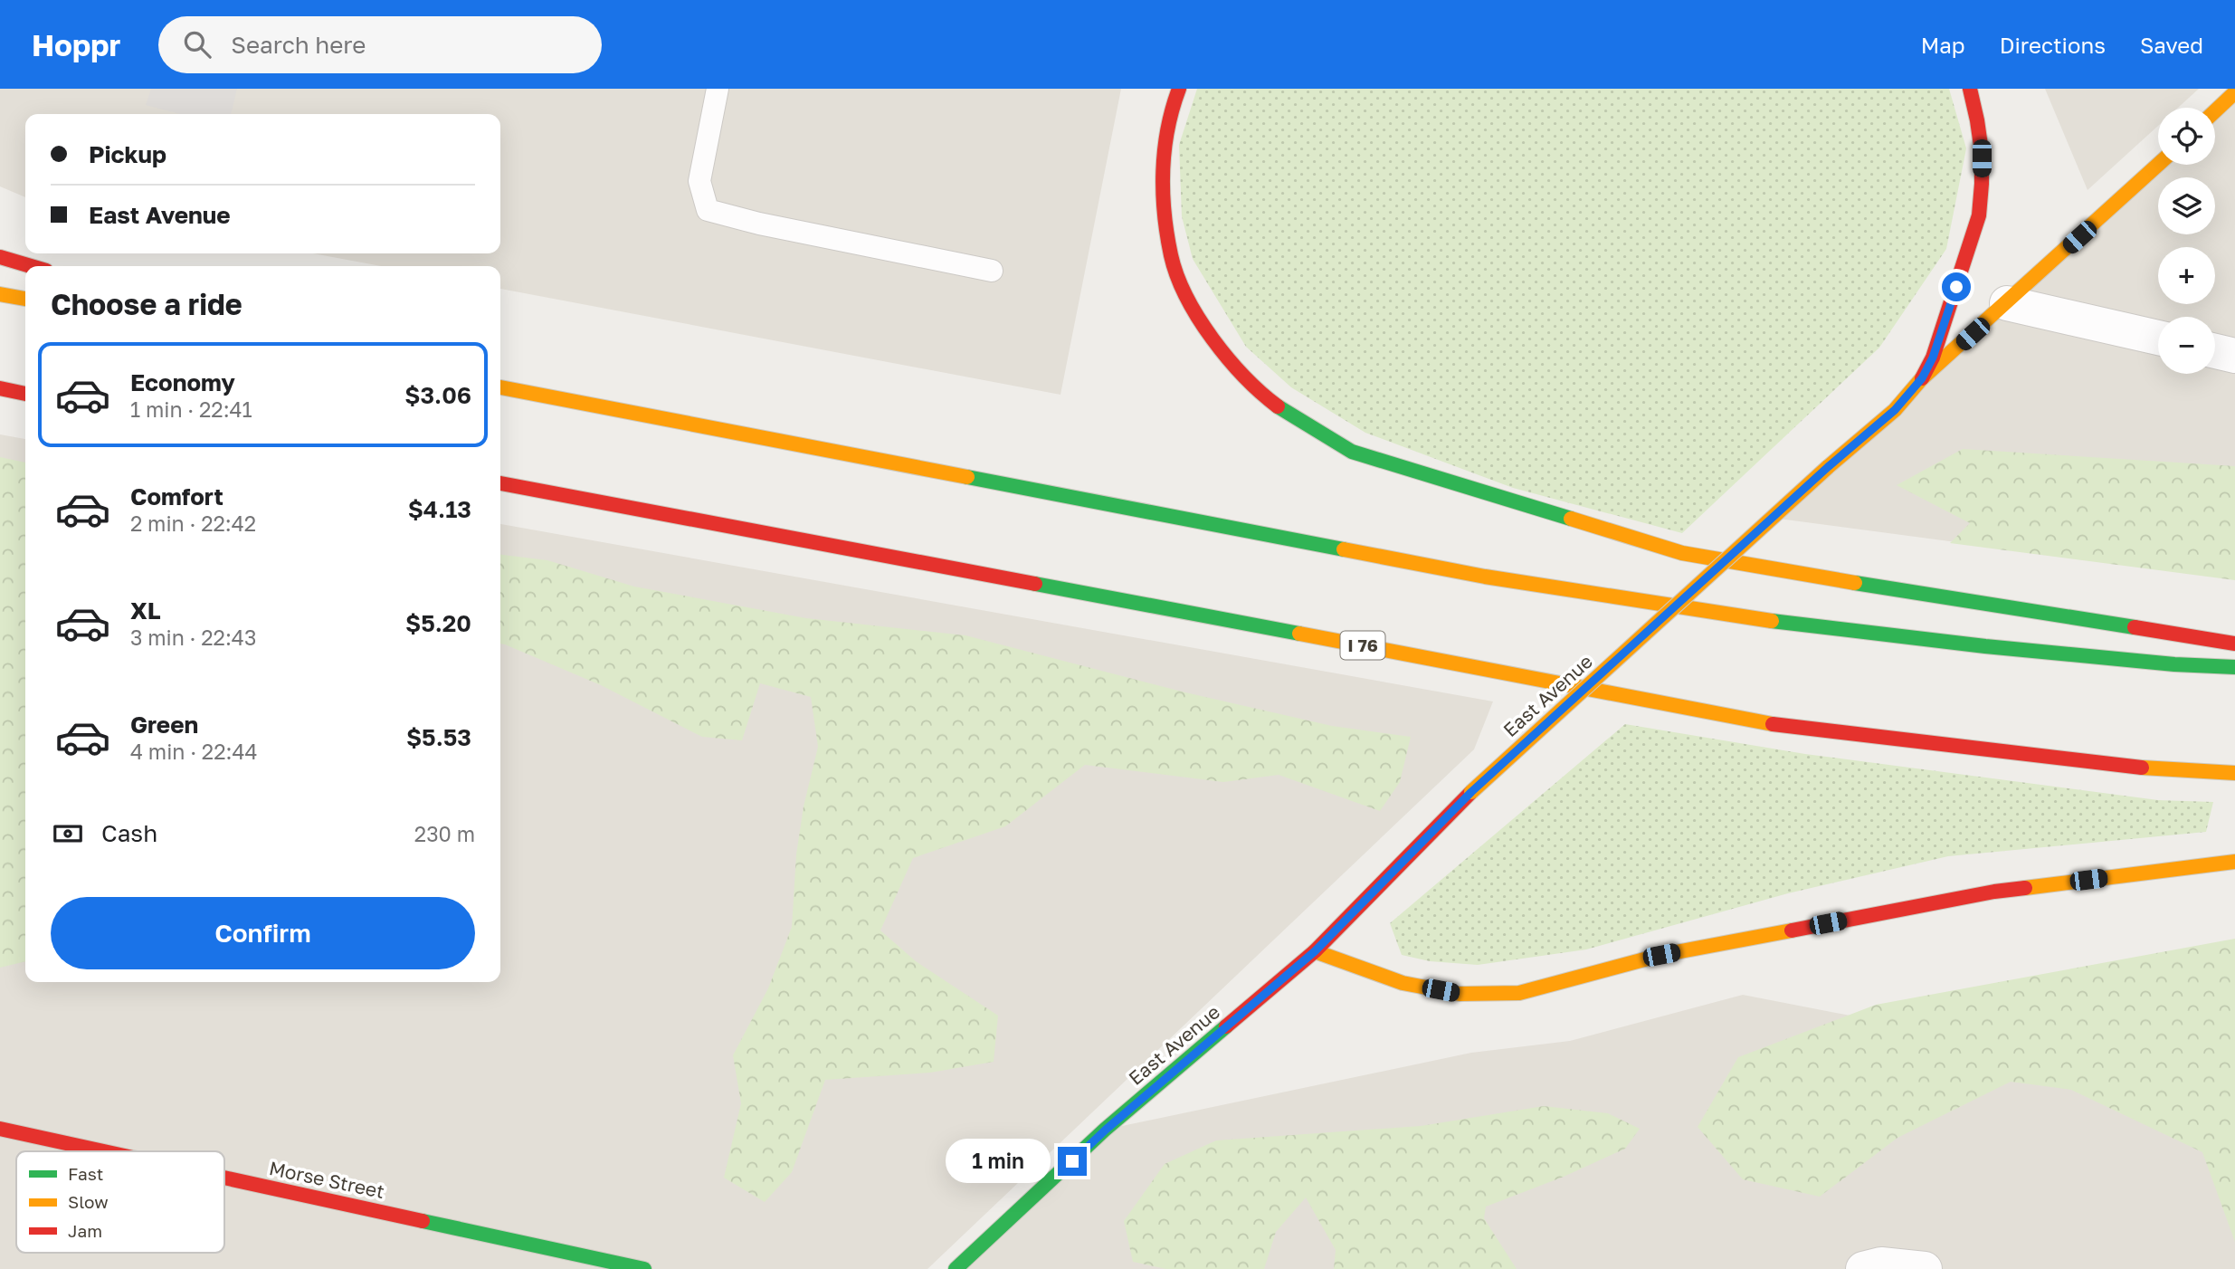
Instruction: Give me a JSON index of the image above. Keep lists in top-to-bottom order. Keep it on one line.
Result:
{"streets":{"main road":["I 76","East Avenue","Morse Street"]},"legend":["Fast","Slow","Jam"],"page":{"header":"Hoppr","search":"Search here","nav":["Map","Directions","Saved"],"map_buttons":["+","−"],"banner":["Pickup","East Avenue"],"heading":"Choose a ride","list":[{"name":"Economy","note":"1 min · 22:41","value":"$3.06"},{"name":"Comfort","note":"2 min · 22:42","value":"$4.13"},{"name":"XL","note":"3 min · 22:43","value":"$5.20"},{"name":"Green","note":"4 min · 22:44","value":"$5.53"}],"pay":["Cash","230 m"],"buttons":"Confirm","bubble":"1 min"}}
